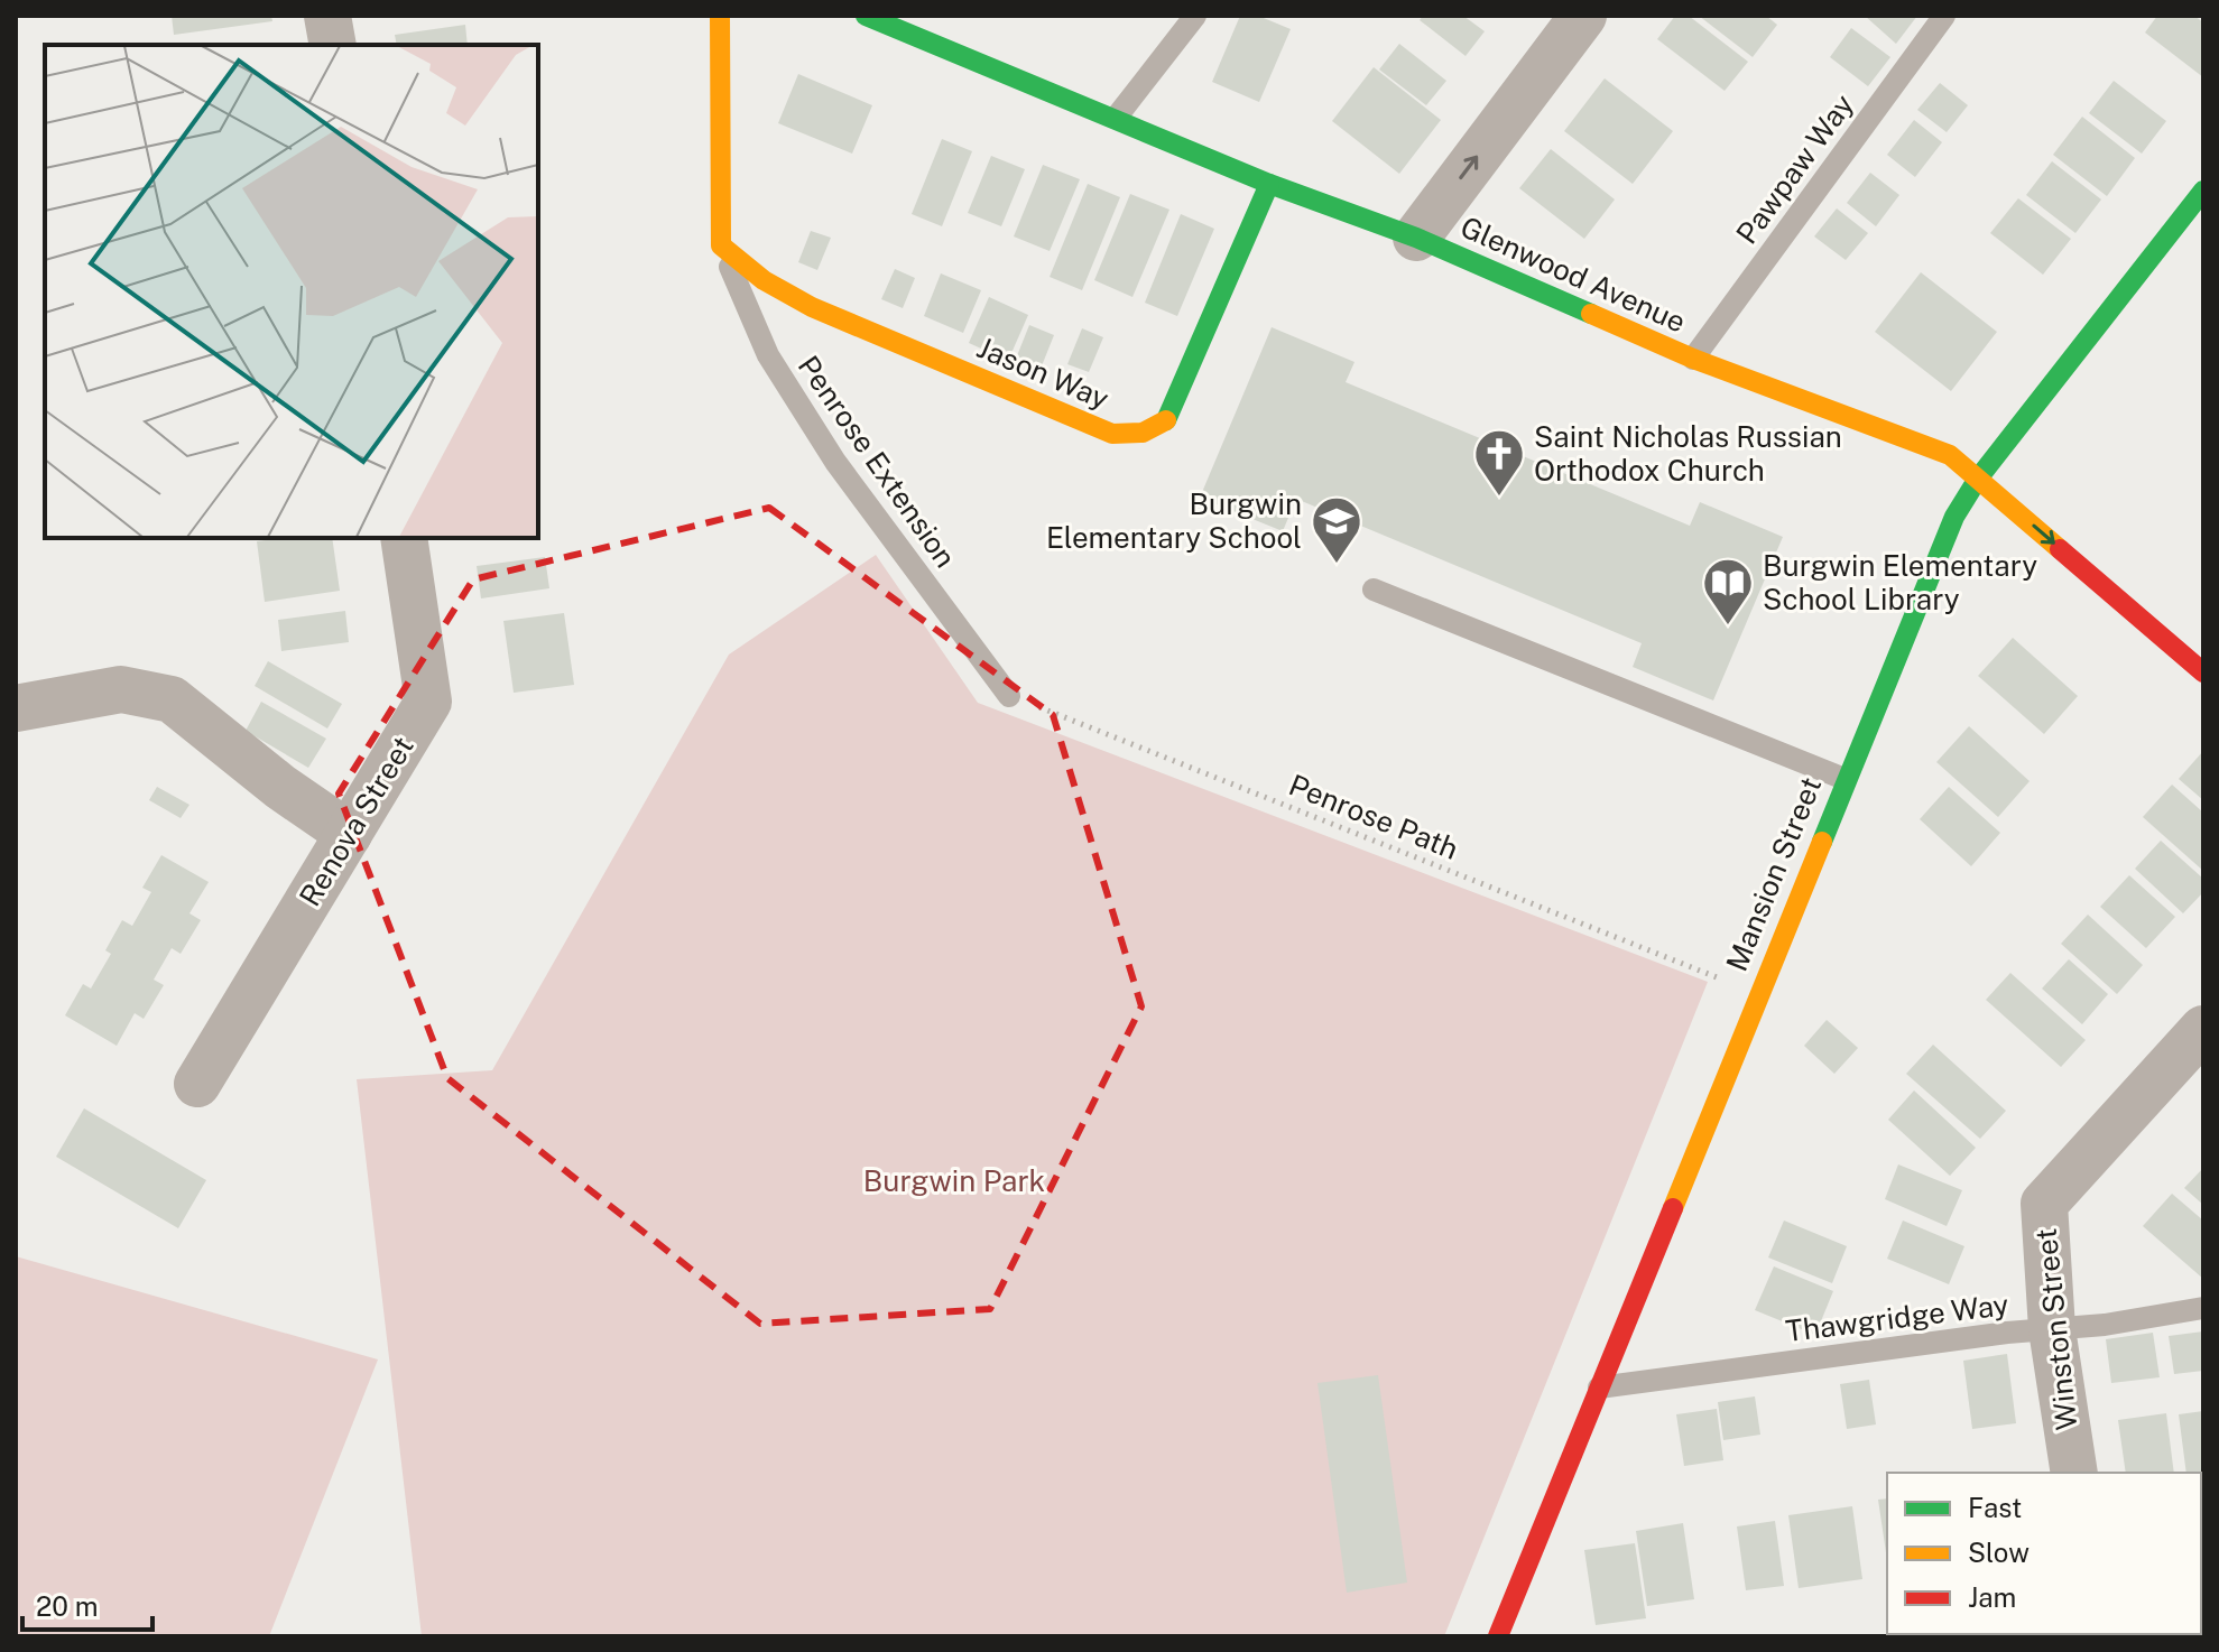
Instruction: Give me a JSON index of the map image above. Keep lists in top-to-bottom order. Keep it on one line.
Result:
{"streets":{"street":["Glenwood Avenue","Jason Way","Renova Street","Mansion Street","Winston Street"],"lane":["Pawpaw Way","Penrose Extension","Thawgridge Way"],"path":["Penrose Path"]},"crossings":[["Pawpaw Way","Glenwood Avenue"],["Glenwood Avenue","Jason Way"],["Glenwood Avenue","Mansion Street"],["Jason Way","Penrose Extension"],["Penrose Extension","Penrose Path"],["Mansion Street","Thawgridge Way"],["Thawgridge Way","Winston Street"]],"parks":["Burgwin Park"],"places":{"church":["Saint Nicholas Russian Orthodox Church"],"school or university":["Burgwin Elementary School"],"library":["Burgwin Elementary School Library"]},"legend":["Fast","Slow","Jam"],"scale_bar":"20 m"}
